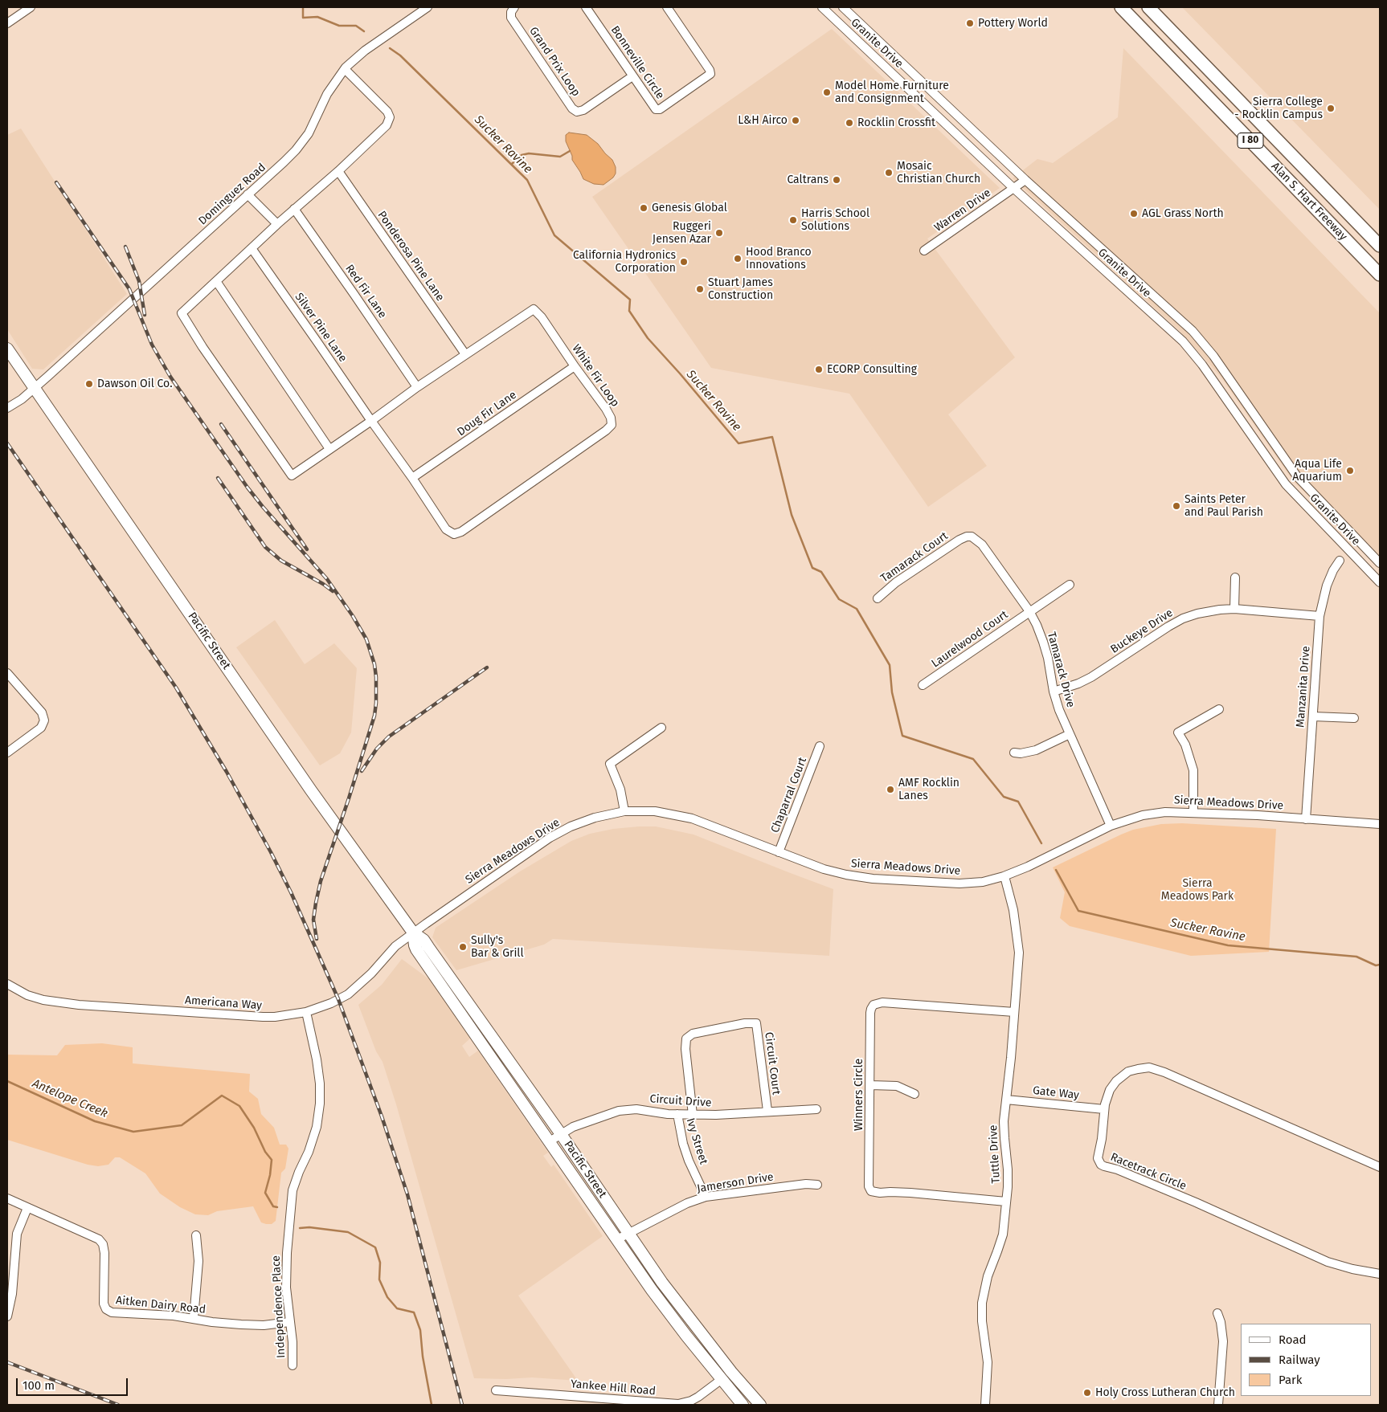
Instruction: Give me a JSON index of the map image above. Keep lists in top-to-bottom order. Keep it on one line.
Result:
{"streets":{"highway":["I 80","Alan S. Hart Freeway"],"main road":["Pacific Street"],"street":["Granite Drive","Grand Prix Loop","Bonneville Circle","Dominguez Road","Warren Drive","Ponderosa Pine Lane","Red Fir Lane","Silver Pine Lane","White Fir Loop","Doug Fir Lane","Tamarack Court","Buckeye Drive","Laurelwood Court","Tamarack Drive","Manzanita Drive","Chaparral Court","Sierra Meadows Drive","Americana Way","Circuit Court","Gate Way","Winners Circle","Circuit Drive","Ivy Street","Tuttle Drive","Racetrack Circle","Jamerson Drive","Aitken Dairy Road","Independence Place","Yankee Hill Road"]},"crossings":[["Granite Drive","Warren Drive"],["Grand Prix Loop","Bonneville Circle"],["Dominguez Road","Pacific Street"],["Ponderosa Pine Lane","White Fir Loop"],["Red Fir Lane","White Fir Loop"],["Silver Pine Lane","White Fir Loop"],["White Fir Loop","Doug Fir Lane"],["Tamarack Court","Tamarack Drive"],["Buckeye Drive","Tamarack Drive"],["Buckeye Drive","Manzanita Drive"],["Laurelwood Court","Tamarack Drive"],["Pacific Street","Sierra Meadows Drive"],["Pacific Street","Americana Way"],["Pacific Street","Circuit Drive"],["Pacific Street","Jamerson Drive"],["Pacific Street","Yankee Hill Road"],["Tamarack Drive","Sierra Meadows Drive"],["Manzanita Drive","Sierra Meadows Drive"],["Chaparral Court","Sierra Meadows Drive"],["Sierra Meadows Drive","Americana Way"],["Sierra Meadows Drive","Tuttle Drive"],["Americana Way","Independence Place"],["Circuit Court","Circuit Drive"],["Gate Way","Tuttle Drive"],["Gate Way","Racetrack Circle"],["Winners Circle","Tuttle Drive"],["Circuit Drive","Ivy Street"],["Ivy Street","Jamerson Drive"],["Aitken Dairy Road","Independence Place"]],"water":["Sucker Ravine","Antelope Creek"],"parks":["Sierra Meadows Park"],"places":["Pottery World","Model Home Furniture and Consignment","Sierra College - Rocklin Campus","L&H Airco","Rocklin Crossfit","Mosaic Christian Church","Caltrans","Genesis Global","AGL Grass North","Harris School Solutions","Ruggeri Jensen Azar","Hood Branco Innovations","California Hydronics Corporation","Stuart James Construction","ECORP Consulting","Dawson Oil Co.","Aqua Life Aquarium","Saints Peter and Paul Parish","AMF Rocklin Lanes","Sully's Bar & Grill","Holy Cross Lutheran Church"],"legend":["Road","Railway","Park"],"scale_bar":"100 m"}
